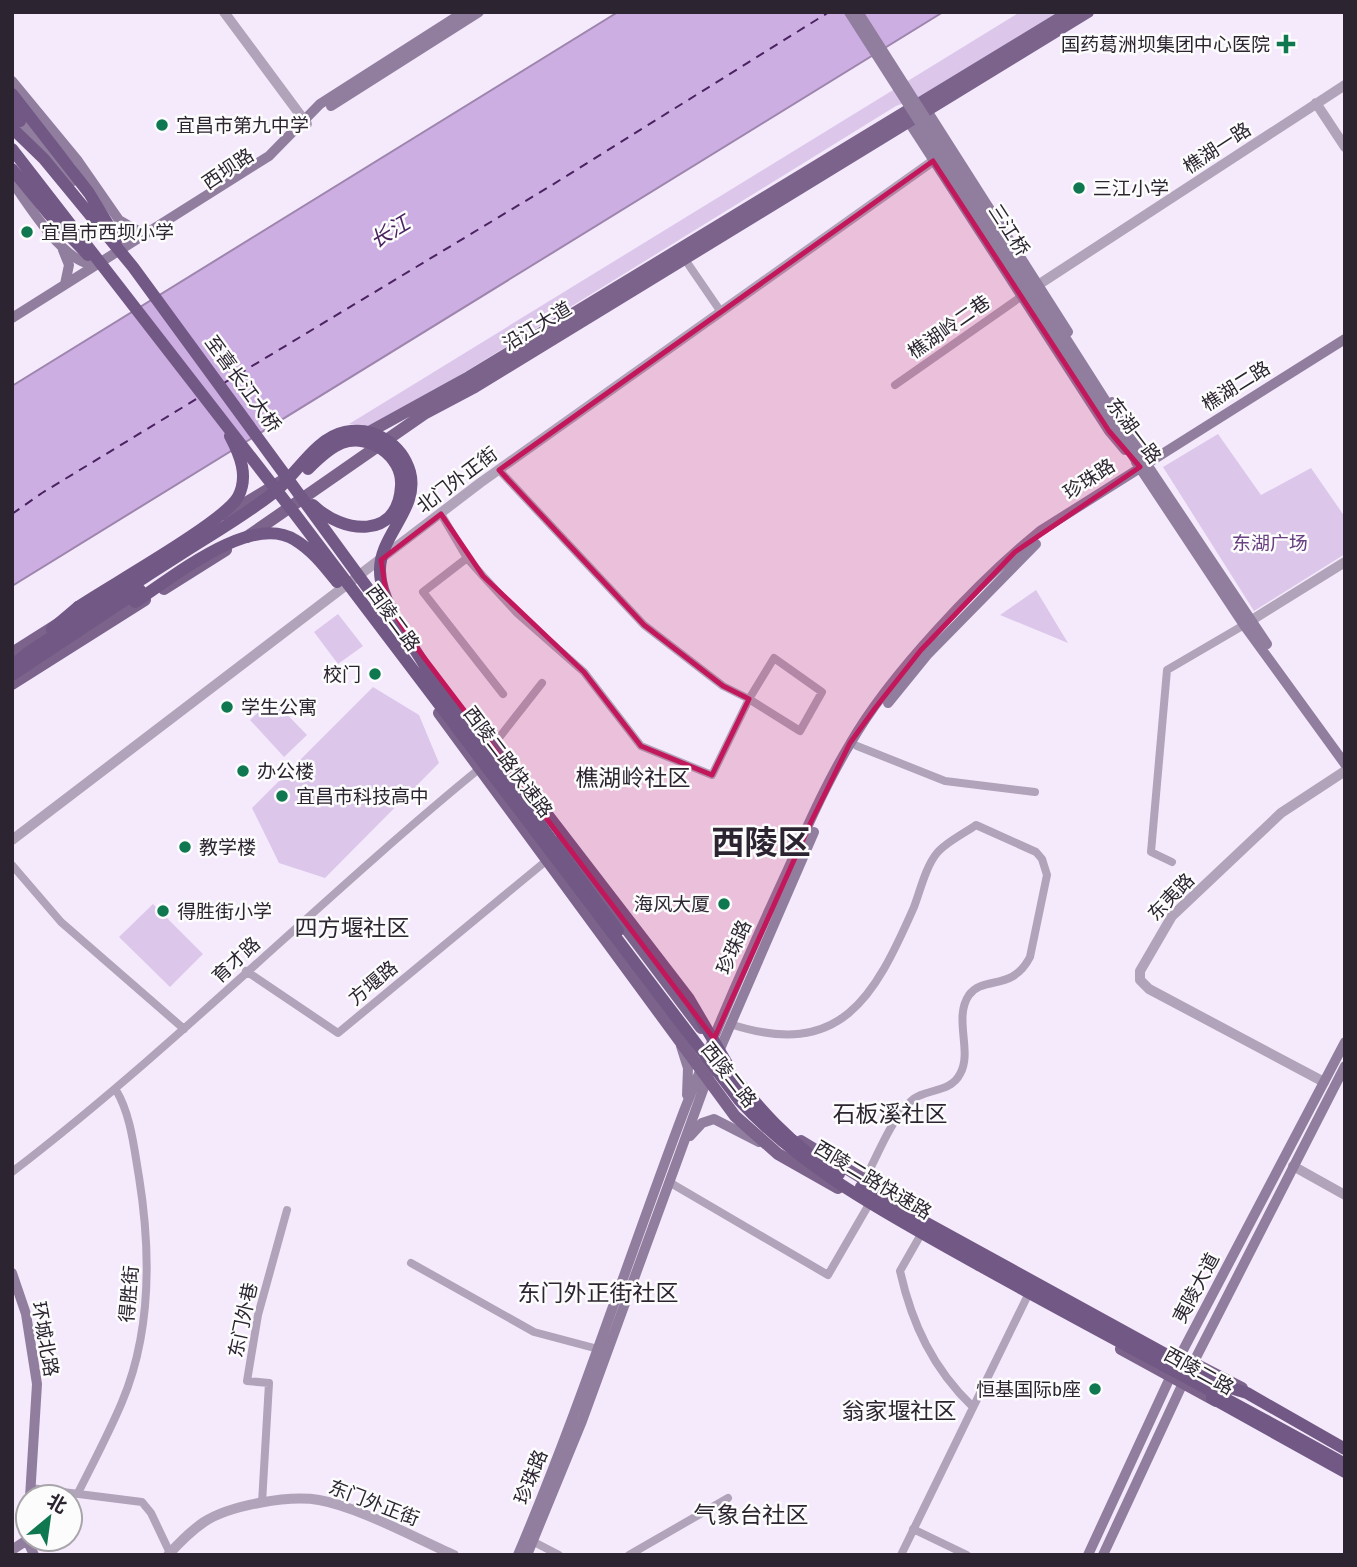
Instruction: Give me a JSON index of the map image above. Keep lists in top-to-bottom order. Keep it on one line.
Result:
{"streets":{"highway":["至喜长江大桥","西陵二路快速路"],"main road":["西坝路","三江桥","沿江大道","樵湖二路","东湖一路","珍珠路","西陵二路","夷陵大道","环城北路"],"street":["樵湖一路","樵湖岭二巷","北门外正街","东夷路","育才路","方堰路","得胜街","东门外巷","东门外正街"]},"crossings":[["三江桥","樵湖二路"],["三江桥","东湖一路"],["三江桥","珍珠路"],["沿江大道","至喜长江大桥"],["沿江大道","东湖一路"],["沿江大道","西陵二路"],["樵湖岭二巷","东湖一路"],["至喜长江大桥","西陵二路"],["至喜长江大桥","西陵二路快速路"],["樵湖二路","东湖一路"],["樵湖二路","珍珠路"],["东湖一路","珍珠路"],["东湖一路","北门外正街"],["珍珠路","西陵二路"],["北门外正街","西陵二路"],["西陵二路","育才路"],["西陵二路","方堰路"],["西陵二路","夷陵大道"],["东夷路","夷陵大道"],["育才路","方堰路"],["育才路","得胜街"],["东门外巷","东门外正街"]],"districts":["樵湖岭社区","西陵区","四方堰社区","石板溪社区","东门外正街社区","翁家堰社区","气象台社区"],"water":["长江"],"parks":["东湖广场"],"places":{"health":["国药葛洲坝集团中心医院"],"other":["宜昌市第九中学","三江小学","宜昌市西坝小学","校门","学生公寓","办公楼","宜昌市科技高中","教学楼","海风大厦","得胜街小学","恒基国际b座"]},"north":"top right"}
